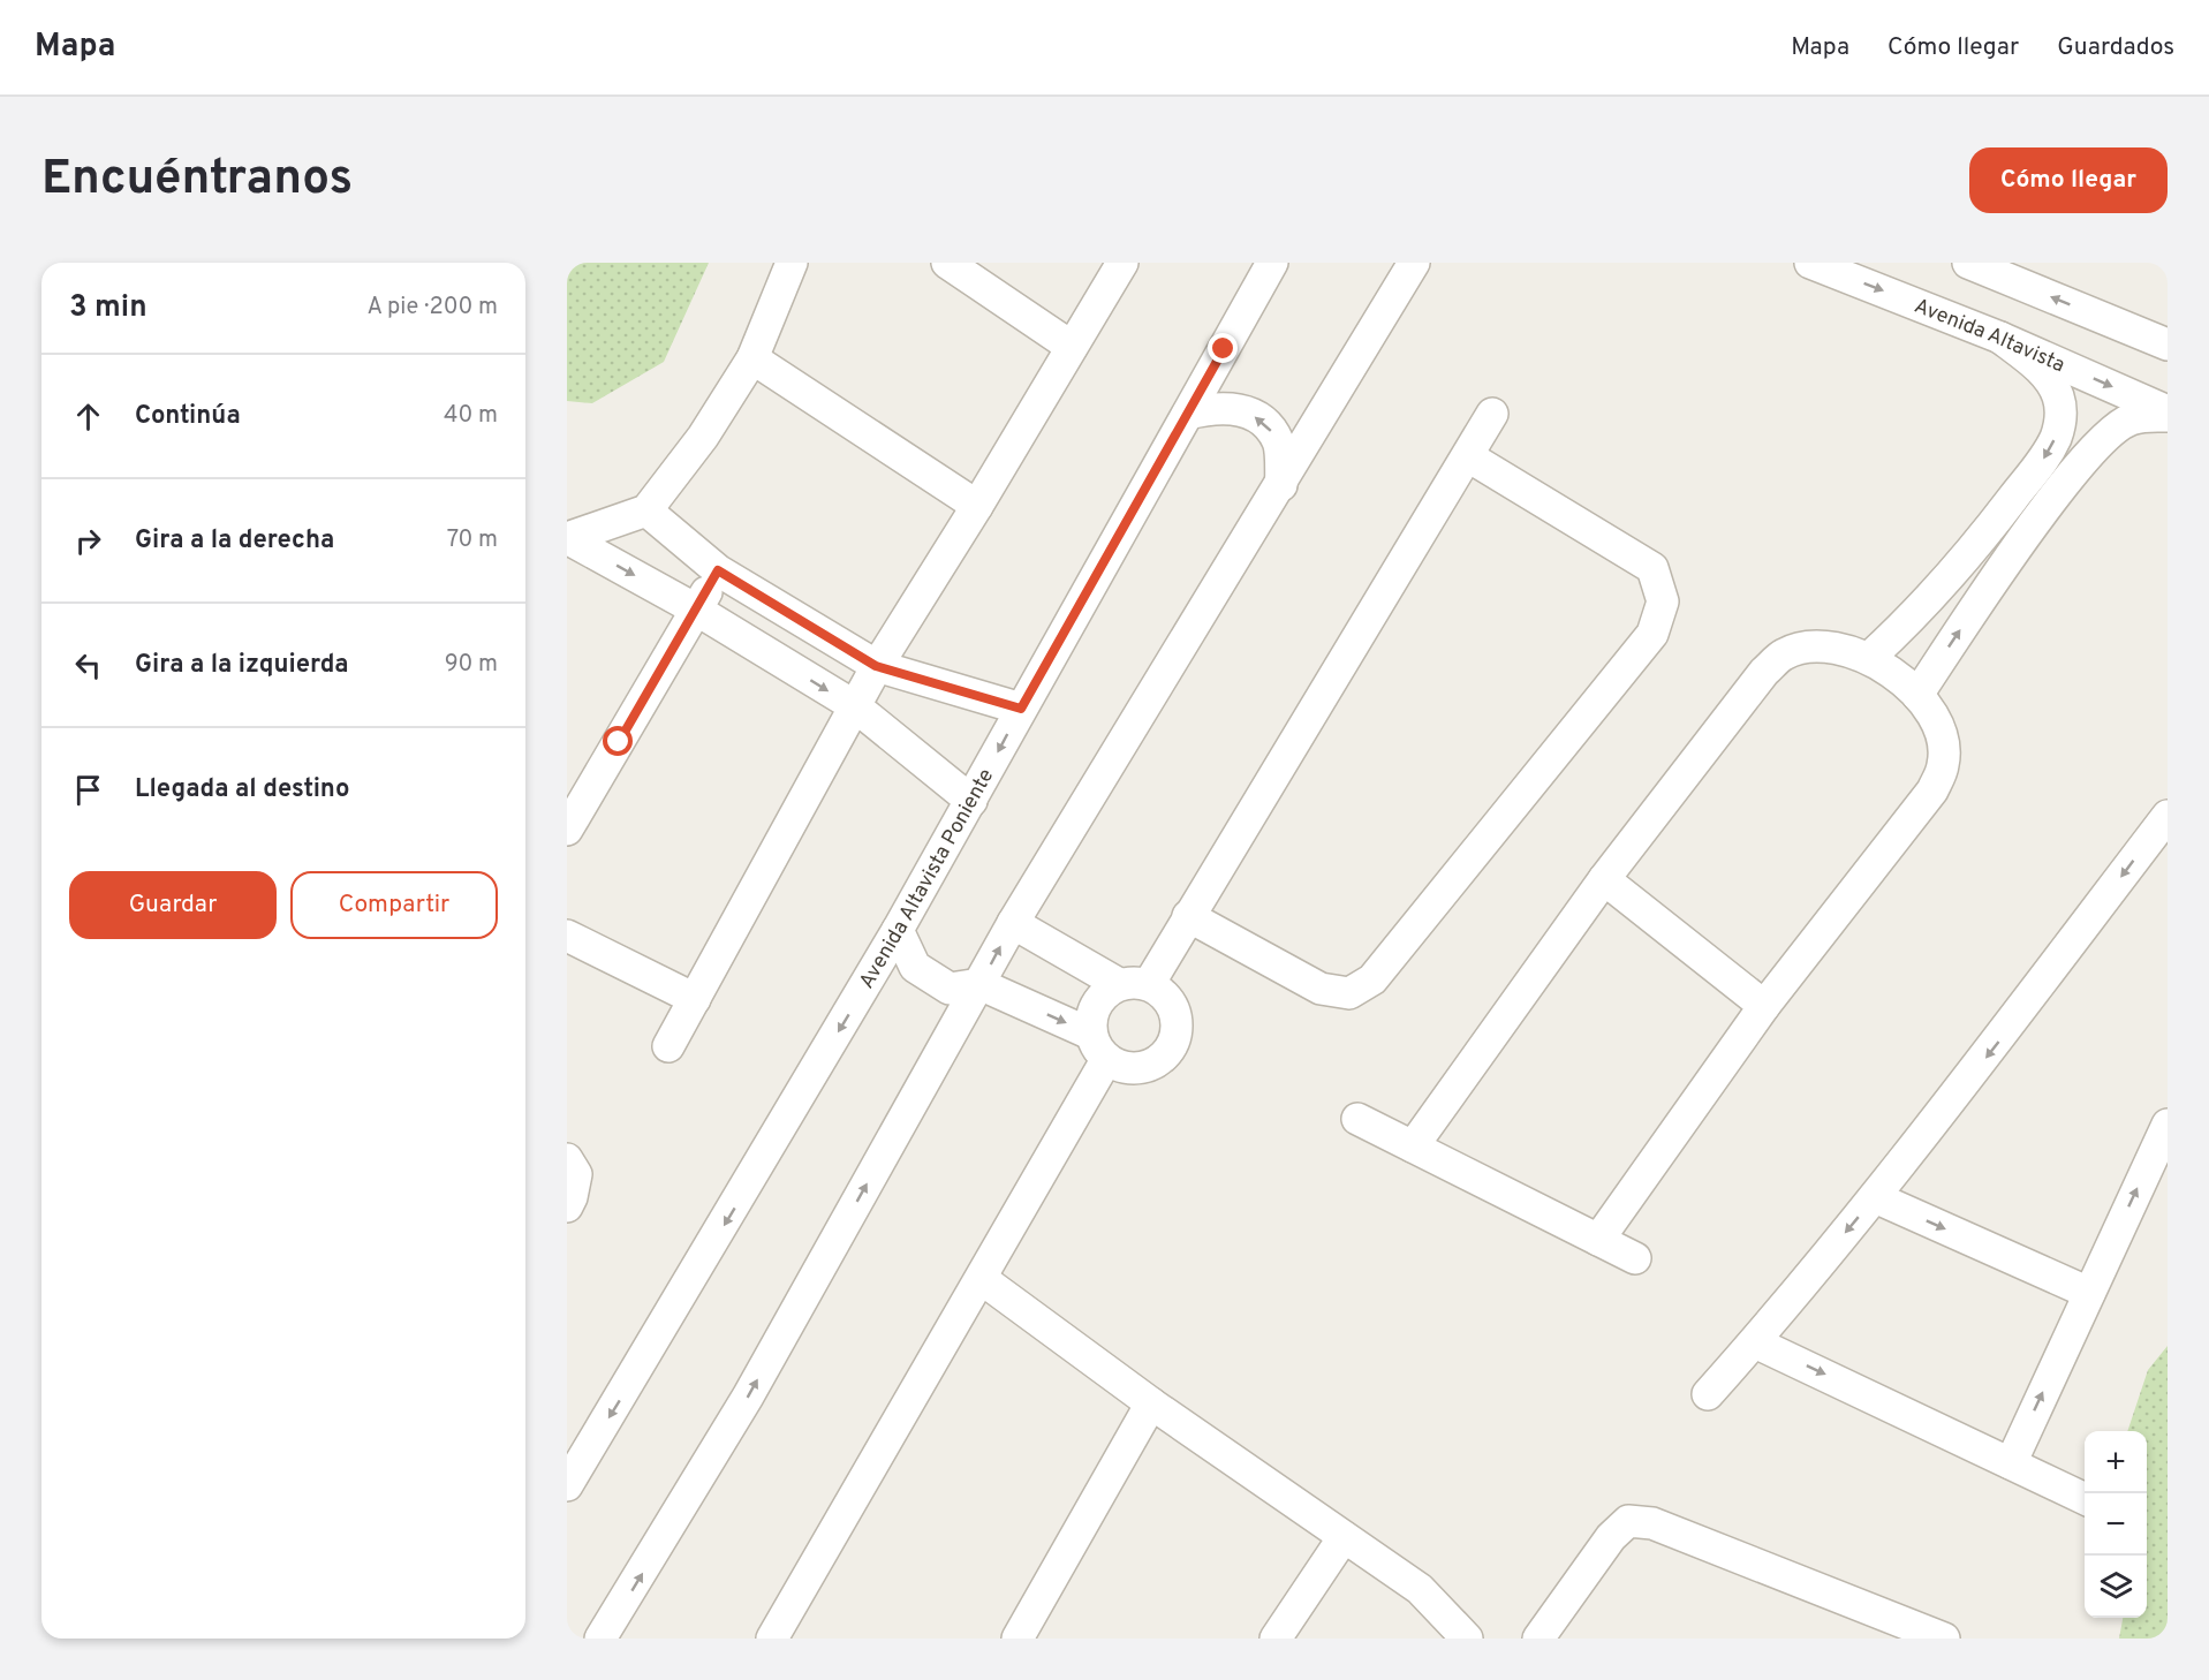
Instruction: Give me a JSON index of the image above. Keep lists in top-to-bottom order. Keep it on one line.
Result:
{"streets":{"street":["Avenida Altavista","Avenida Altavista Poniente"]},"page":{"header":"Mapa","nav":["Mapa","Cómo llegar","Guardados"],"buttons":["Cómo llegar",["Guardar","Compartir"]],"title":"Encuéntranos","heading":["3 min","A pie · 200 m"],"list":[["Continúa","40 m"],["Gira a la derecha","70 m"],["Gira a la izquierda","90 m"],"Llegada al destino"],"map_buttons":["+","−"]}}
